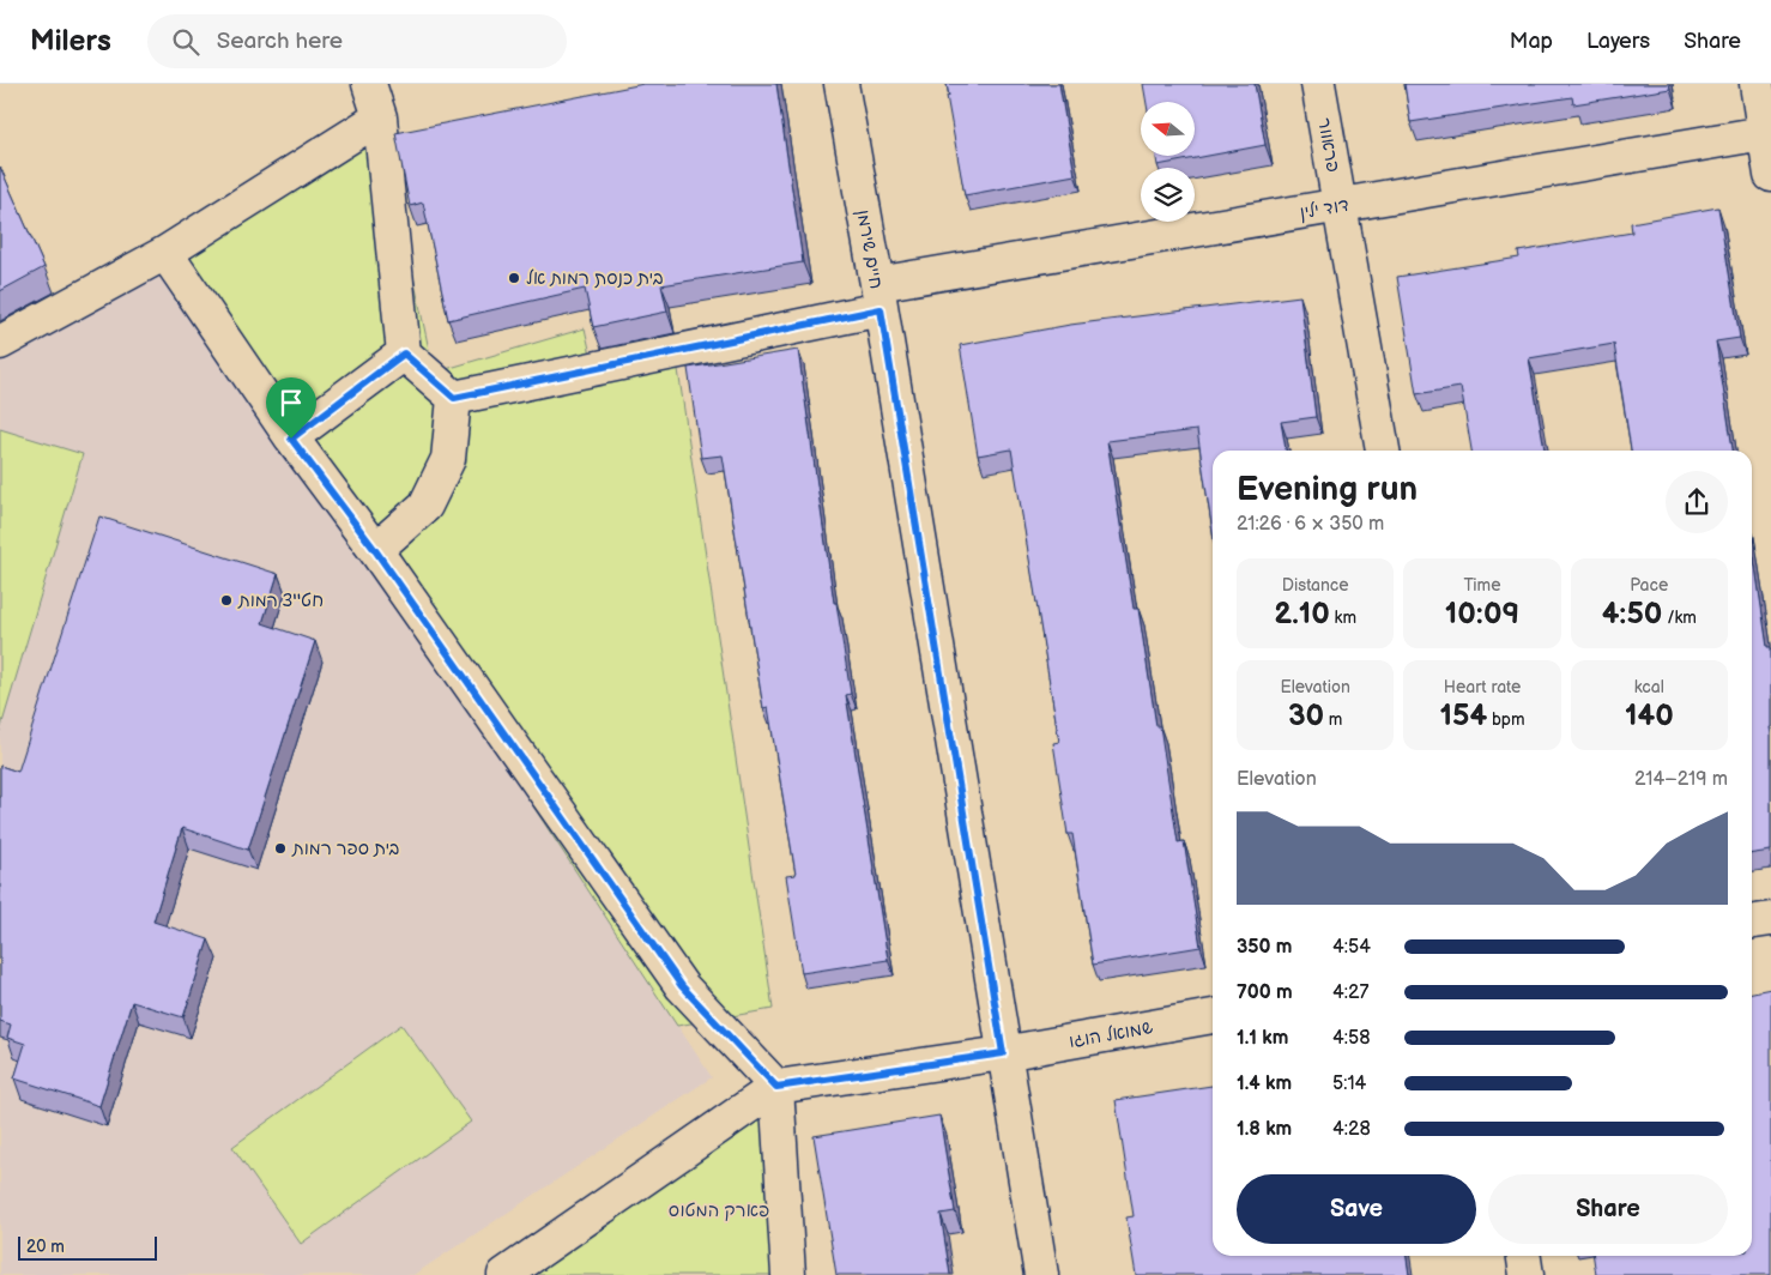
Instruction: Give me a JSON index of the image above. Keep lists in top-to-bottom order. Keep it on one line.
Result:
{"streets":{"street":["פראוור","דוד ילין","חיים שירמן","שמואל הוגו"]},"crossings":[["פראוור","דוד ילין"],["דוד ילין","חיים שירמן"],["חיים שירמן","שמואל הוגו"]],"parks":["פארק המטוס"],"places":["בית כנסת רמות אל","חט''צ רמות","בית ספר רמות"],"scale_bar":"20 m","north":"left","page":{"header":"Milers","search":"Search here","nav":["Map","Layers","Share"],"heading":["Evening run","21:26 · 6 × 350 m"],"stats":[["Distance","2.10 km"],["Time","10:09"],["Pace","4:50 /km"],["Elevation","30 m"],["Heart rate","154 bpm"],["kcal","140"]],"chart":["Elevation","214–219 m"],"list":[{"name":"350 m","note":"4:54"},{"name":"700 m","note":"4:27"},{"name":"1.1 km","note":"4:58"},{"name":"1.4 km","note":"5:14"},{"name":"1.8 km","note":"4:28"}],"buttons":["Save","Share"],"scale":"20 m"}}
